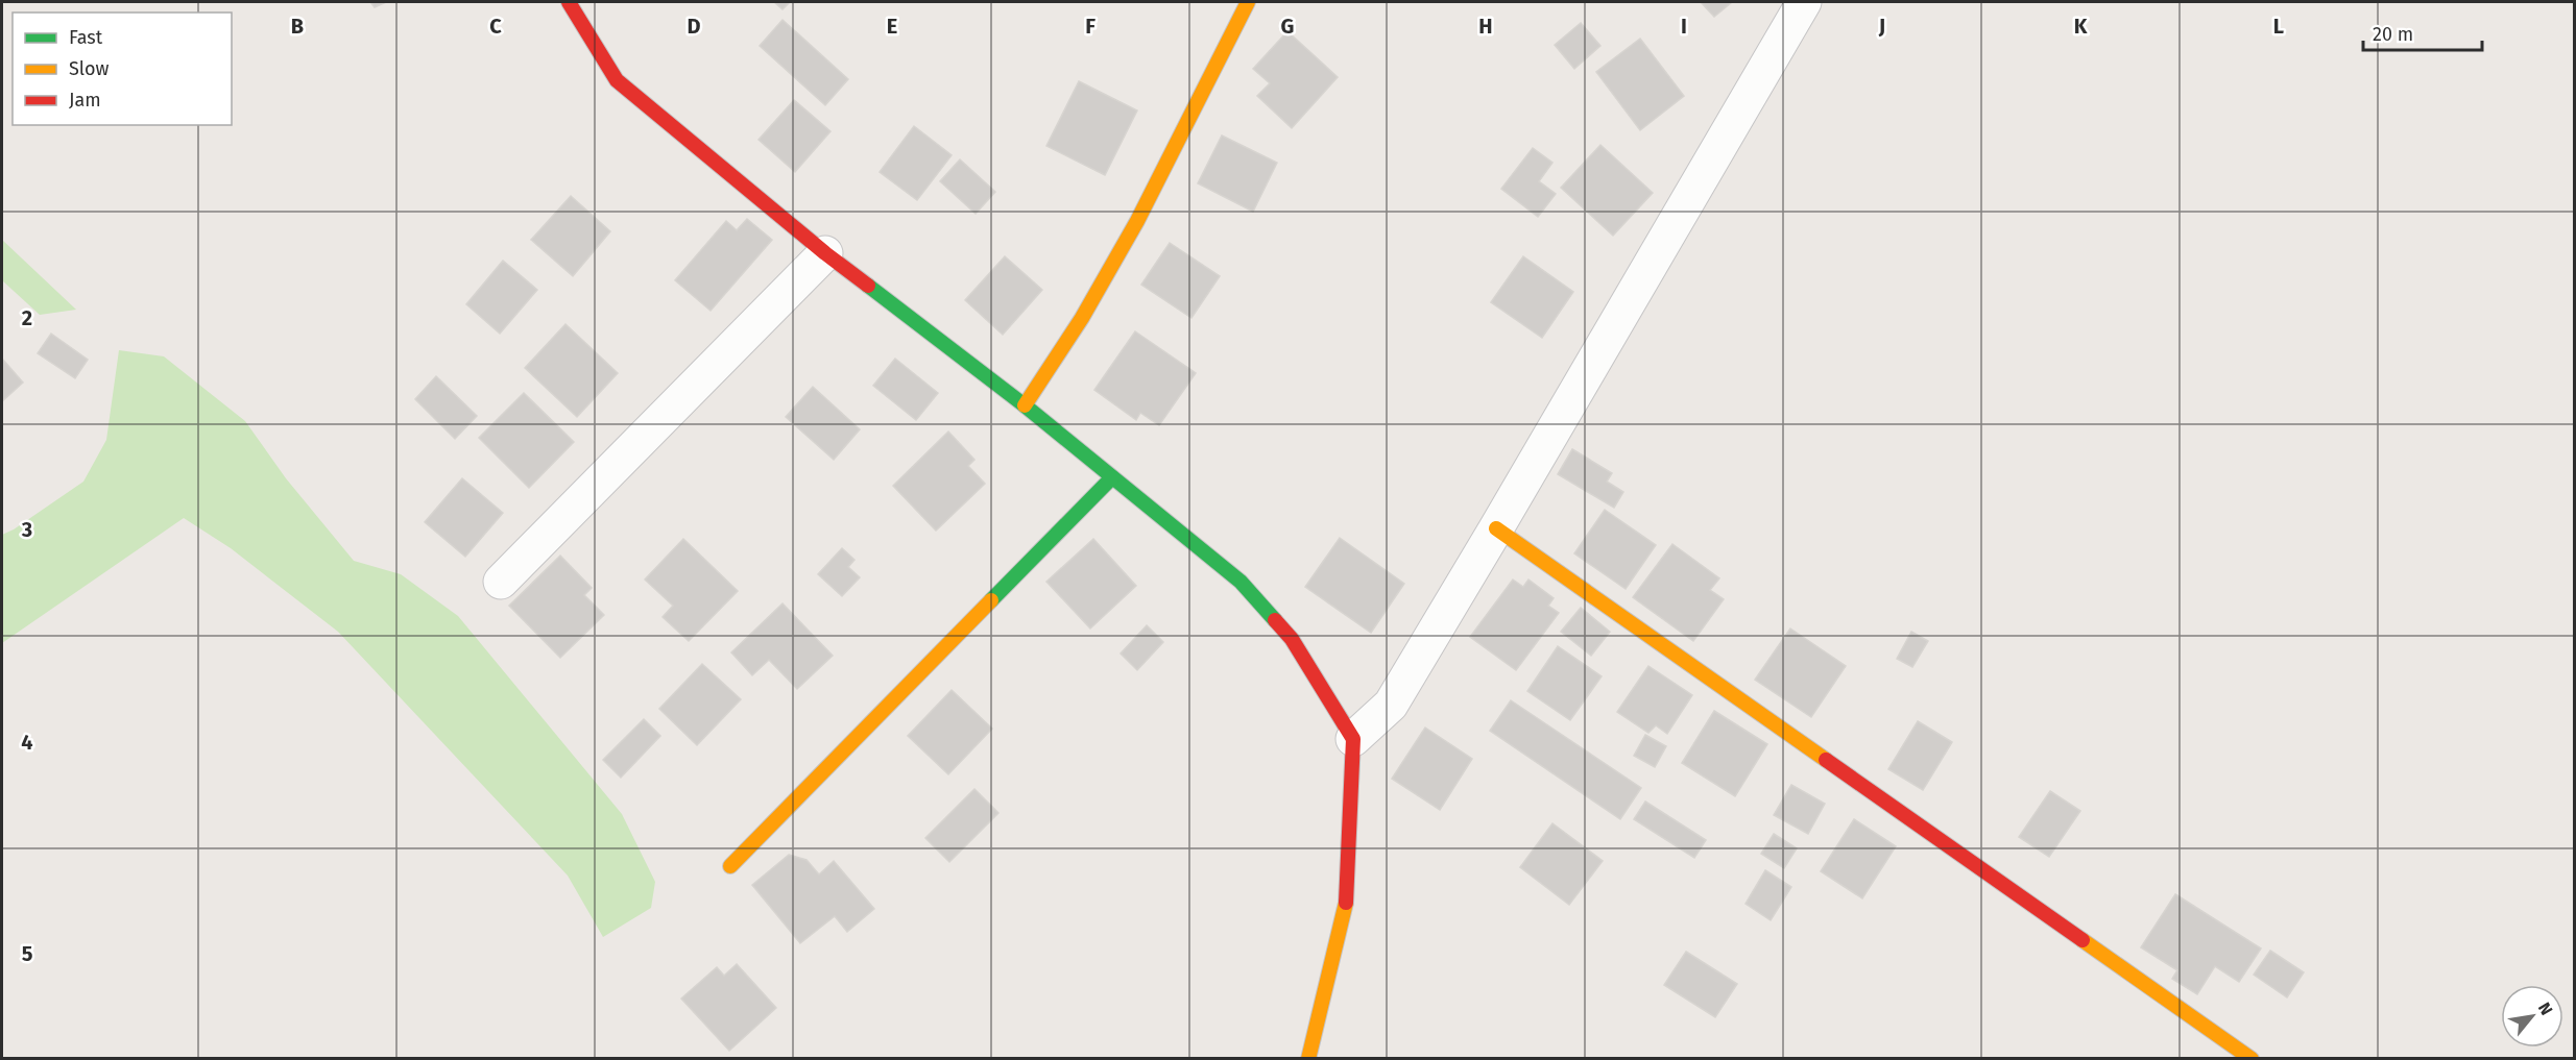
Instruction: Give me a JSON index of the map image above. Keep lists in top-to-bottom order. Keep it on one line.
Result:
{"legend":["Fast","Slow","Jam"],"scale_bar":"20 m","north":"top right","grid":{"columns":["B","C","D","E","F","G","H","I","J","K","L"],"rows":["2","3","4","5"]}}
